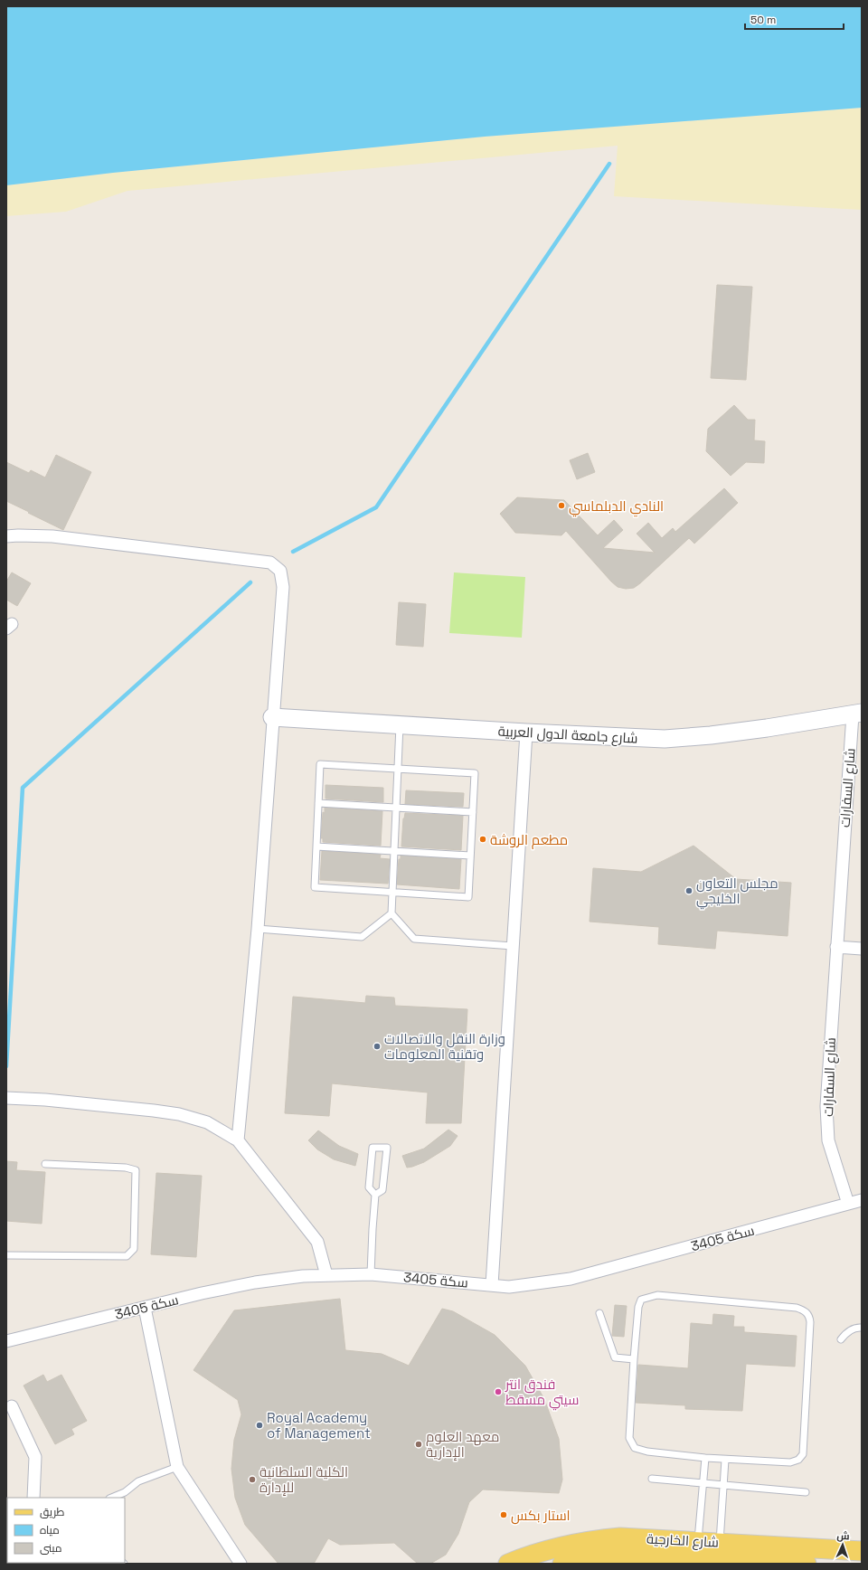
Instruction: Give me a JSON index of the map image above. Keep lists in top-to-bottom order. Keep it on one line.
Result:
{"streets":{"main road":["شارع الخارجية"],"street":["شارع جامعة الدول العربية","شارع السفارات","سكة 3405"]},"crossings":[["شارع جامعة الدول العربية","شارع السفارات"],["شارع السفارات","سكة 3405"]],"places":["النادي الدبلماسي","مطعم الروشة","مجلس التعاون الخليجي","وزارة النقل والاتصالات وتقنية المعلومات","فندق انتر سيتي مسقط","Royal Academy of Management","معهد العلوم الإدارية","الكلية السلطانية للإدارة","استار بكس"],"legend":["طريق","مياه","مبنى"],"scale_bar":"50 m","north":"top"}
